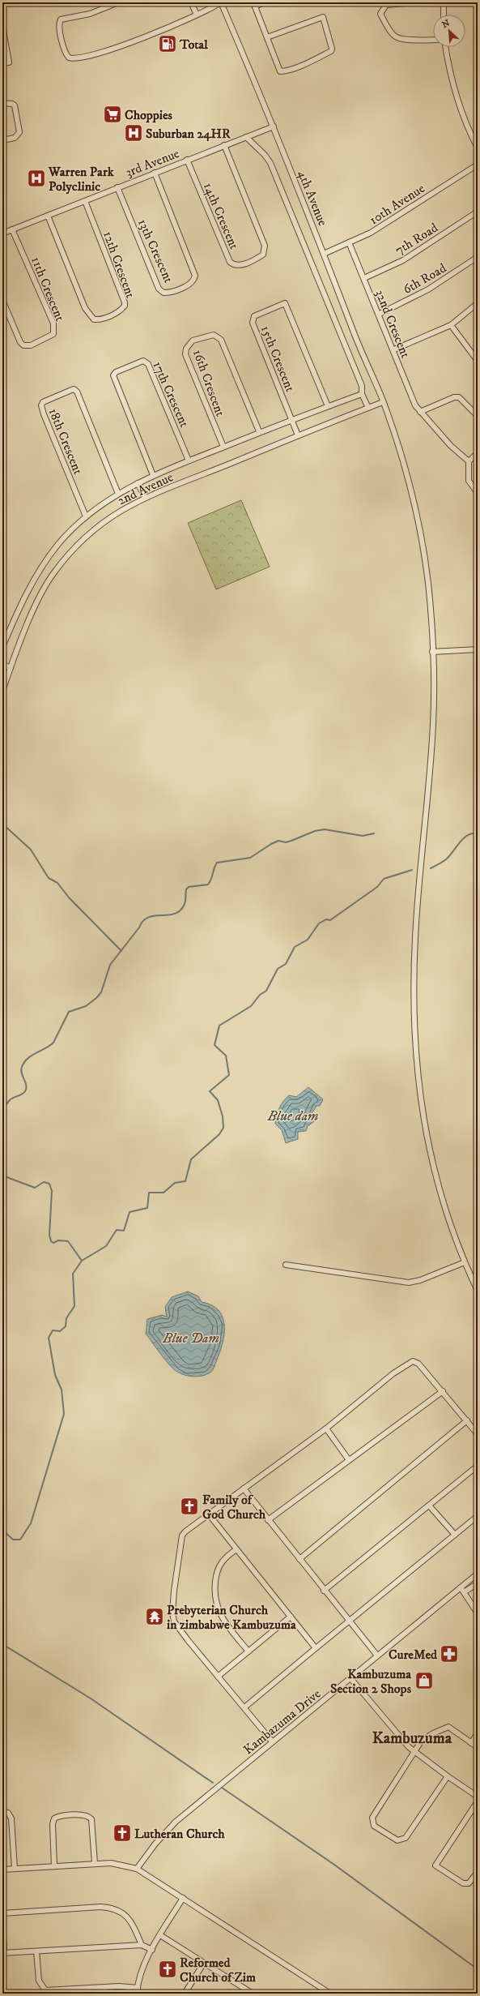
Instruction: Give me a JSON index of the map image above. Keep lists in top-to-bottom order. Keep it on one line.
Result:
{"streets":{"street":["3rd Avenue","4th Avenue","10th Avenue","14th Crescent","7th Road","13th Crescent","12th Crescent","6th Road","11th Crescent","32nd Crescent","15th Crescent","16th Crescent","17th Crescent","18th Crescent","2nd Avenue","Kambazuma Drive"]},"crossings":[["3rd Avenue","4th Avenue"],["3rd Avenue","14th Crescent"],["3rd Avenue","13th Crescent"],["3rd Avenue","12th Crescent"],["3rd Avenue","11th Crescent"],["4th Avenue","10th Avenue"],["4th Avenue","2nd Avenue"],["10th Avenue","32nd Crescent"],["7th Road","32nd Crescent"],["6th Road","32nd Crescent"],["15th Crescent","2nd Avenue"]],"districts":["Kambuzuma"],"water":["Blue dam","Blue Dam"],"places":{"fuel station":["Total"],"supermarket":["Choppies"],"hospital":["Suburban 24HR","Warren Park Polyclinic"],"church":["Family of God Church","Lutheran Church","Reformed Church of Zim"],"temple":["Prebyterian Church in zimbabwe Kambuzuma"],"pharmacy":["CureMed"],"shop":["Kambuzuma Section 2 Shops"]},"north":"top left"}
